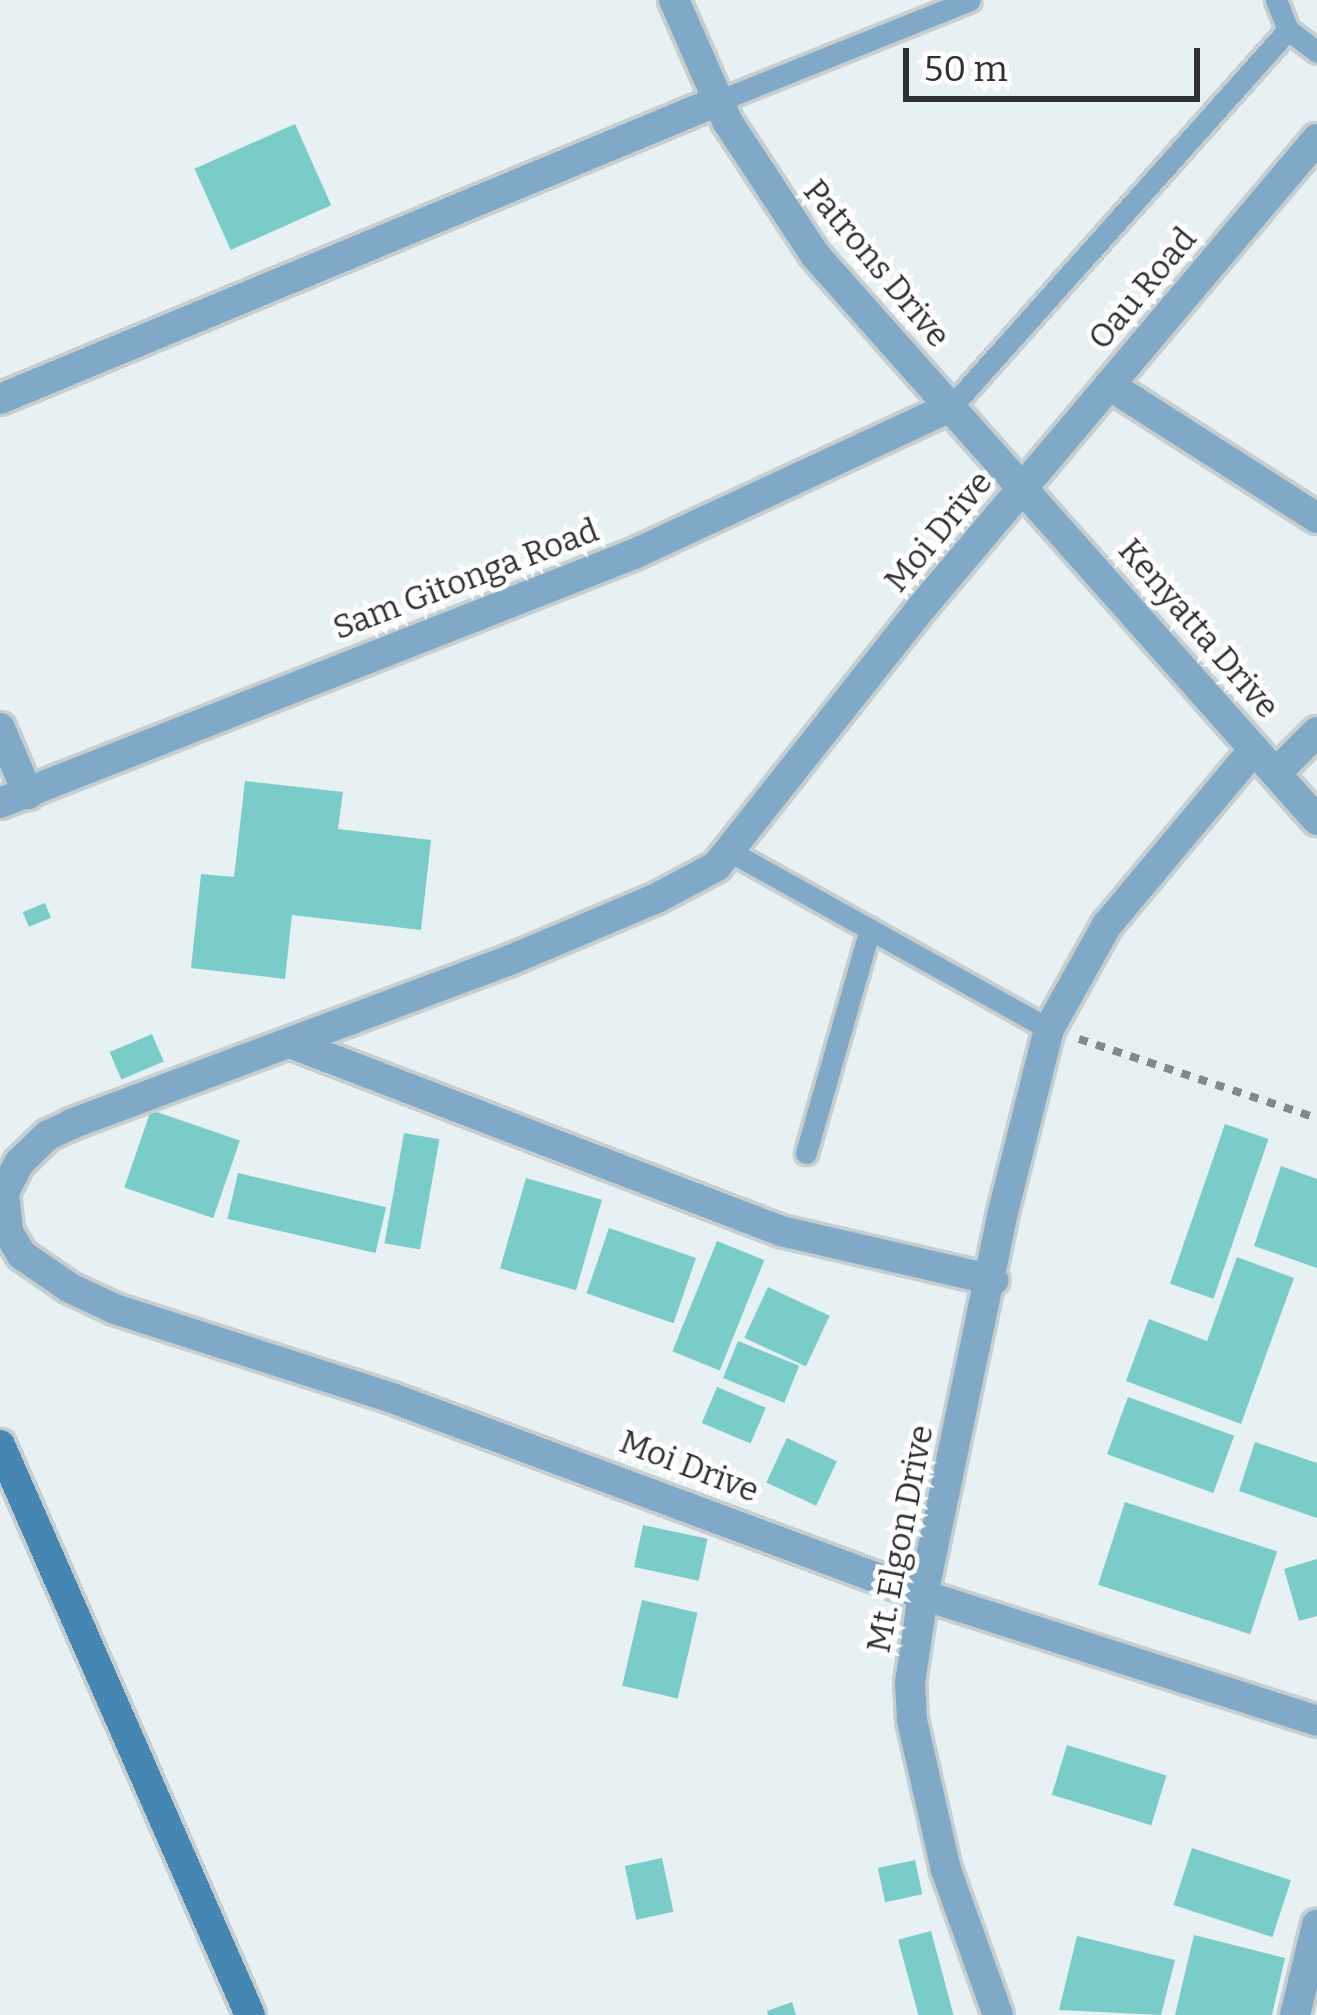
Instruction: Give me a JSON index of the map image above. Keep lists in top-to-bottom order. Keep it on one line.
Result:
{"streets":{"street":["Patrons Drive","Oau Road","Moi Drive","Sam Gitonga Road","Kenyatta Drive","Mt. Elgon Drive"]},"crossings":[["Patrons Drive","Oau Road"],["Patrons Drive","Moi Drive"],["Patrons Drive","Sam Gitonga Road"],["Patrons Drive","Kenyatta Drive"],["Oau Road","Moi Drive"],["Oau Road","Kenyatta Drive"],["Moi Drive","Kenyatta Drive"],["Moi Drive","Mt. Elgon Drive"],["Kenyatta Drive","Mt. Elgon Drive"]],"scale_bar":"50 m"}
